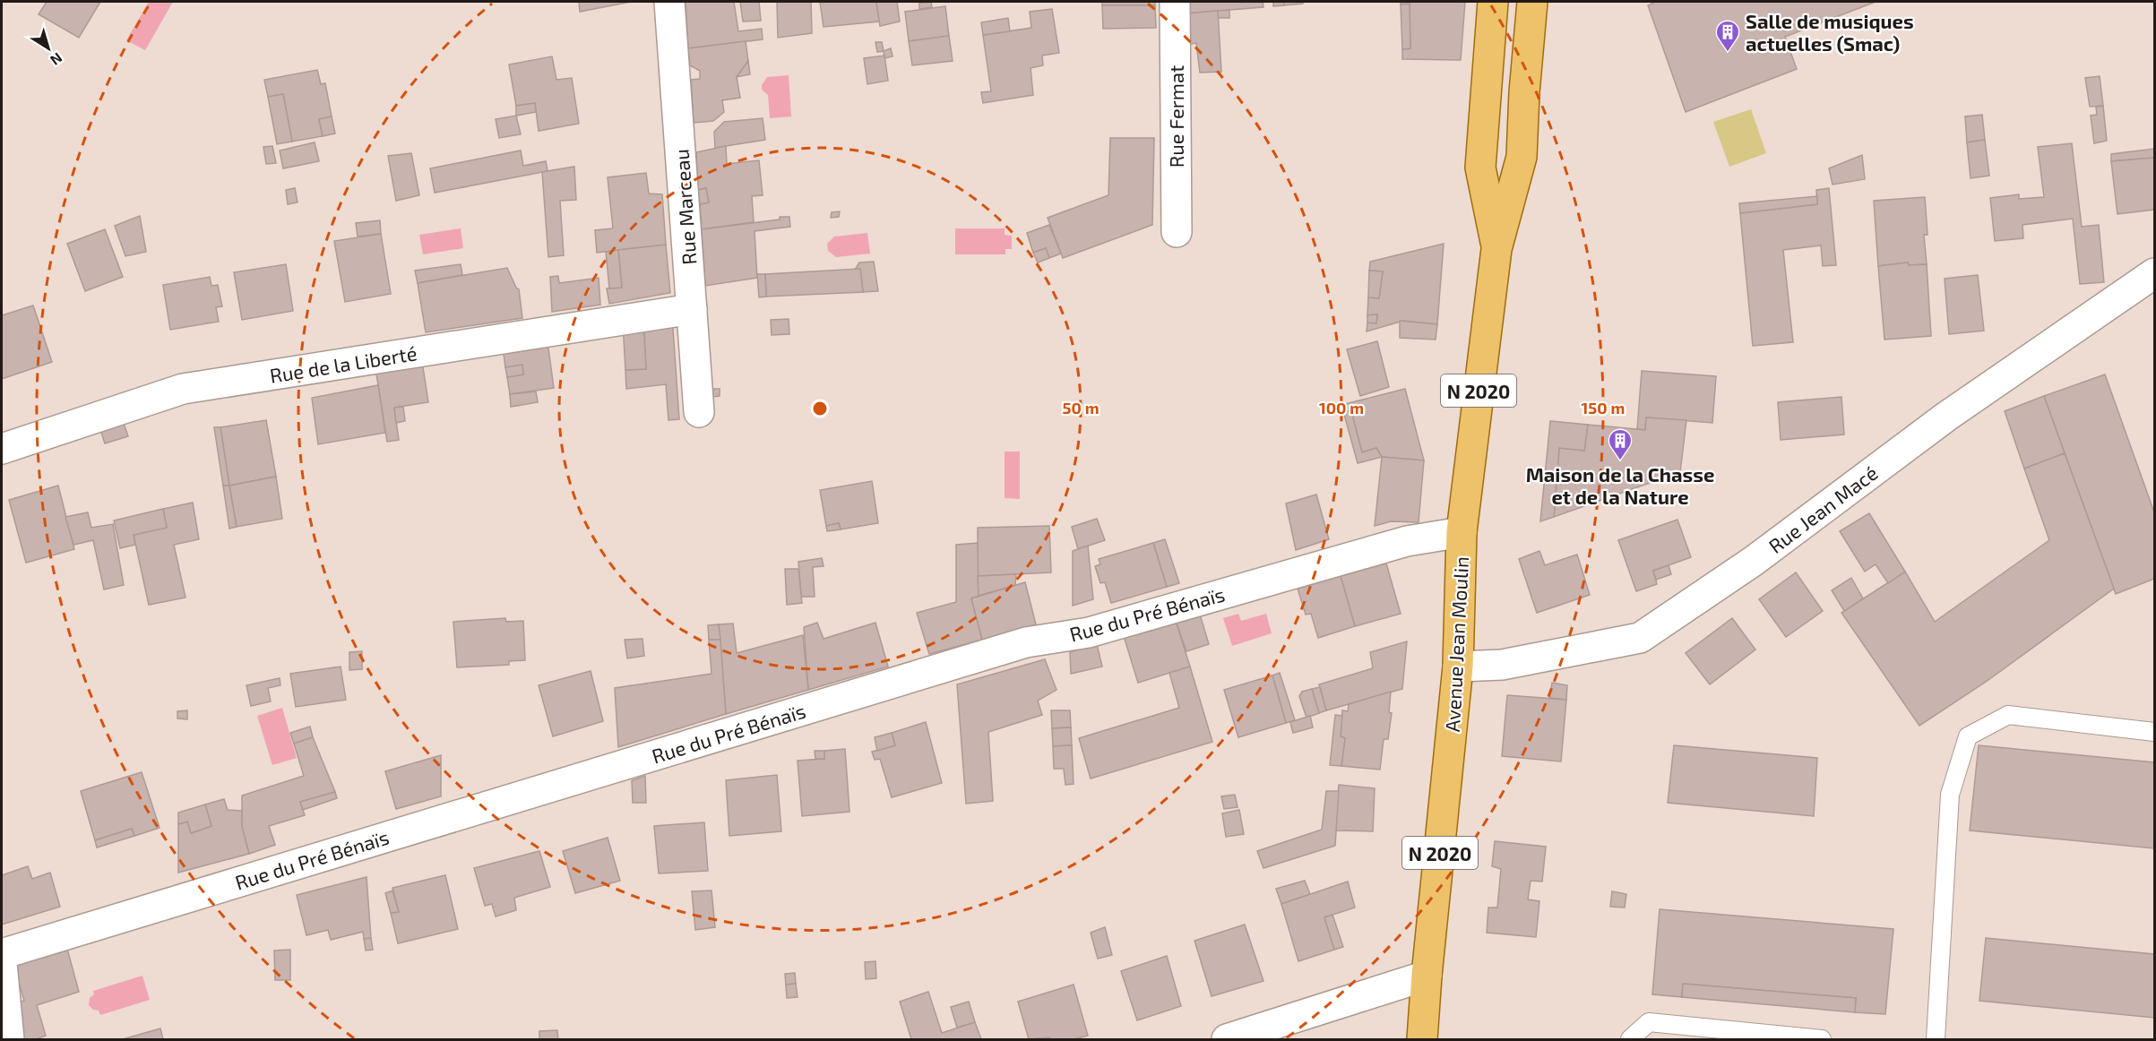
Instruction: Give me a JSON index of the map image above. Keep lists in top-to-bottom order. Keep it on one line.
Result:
{"streets":{"main road":["N 2020","Avenue Jean Moulin"],"street":["Rue Fermat","Rue Marceau","Rue de la Liberté","Rue Jean Macé","Rue du Pré Bénaïs"]},"crossings":[["Rue Marceau","Rue de la Liberté"],["Rue Jean Macé","Avenue Jean Moulin"],["Rue du Pré Bénaïs","Avenue Jean Moulin"]],"places":{"building":["Salle de musiques actuelles (Smac)","Maison de la Chasse et de la Nature"]},"north":"bottom right","rings":["50 m","100 m","150 m"]}
